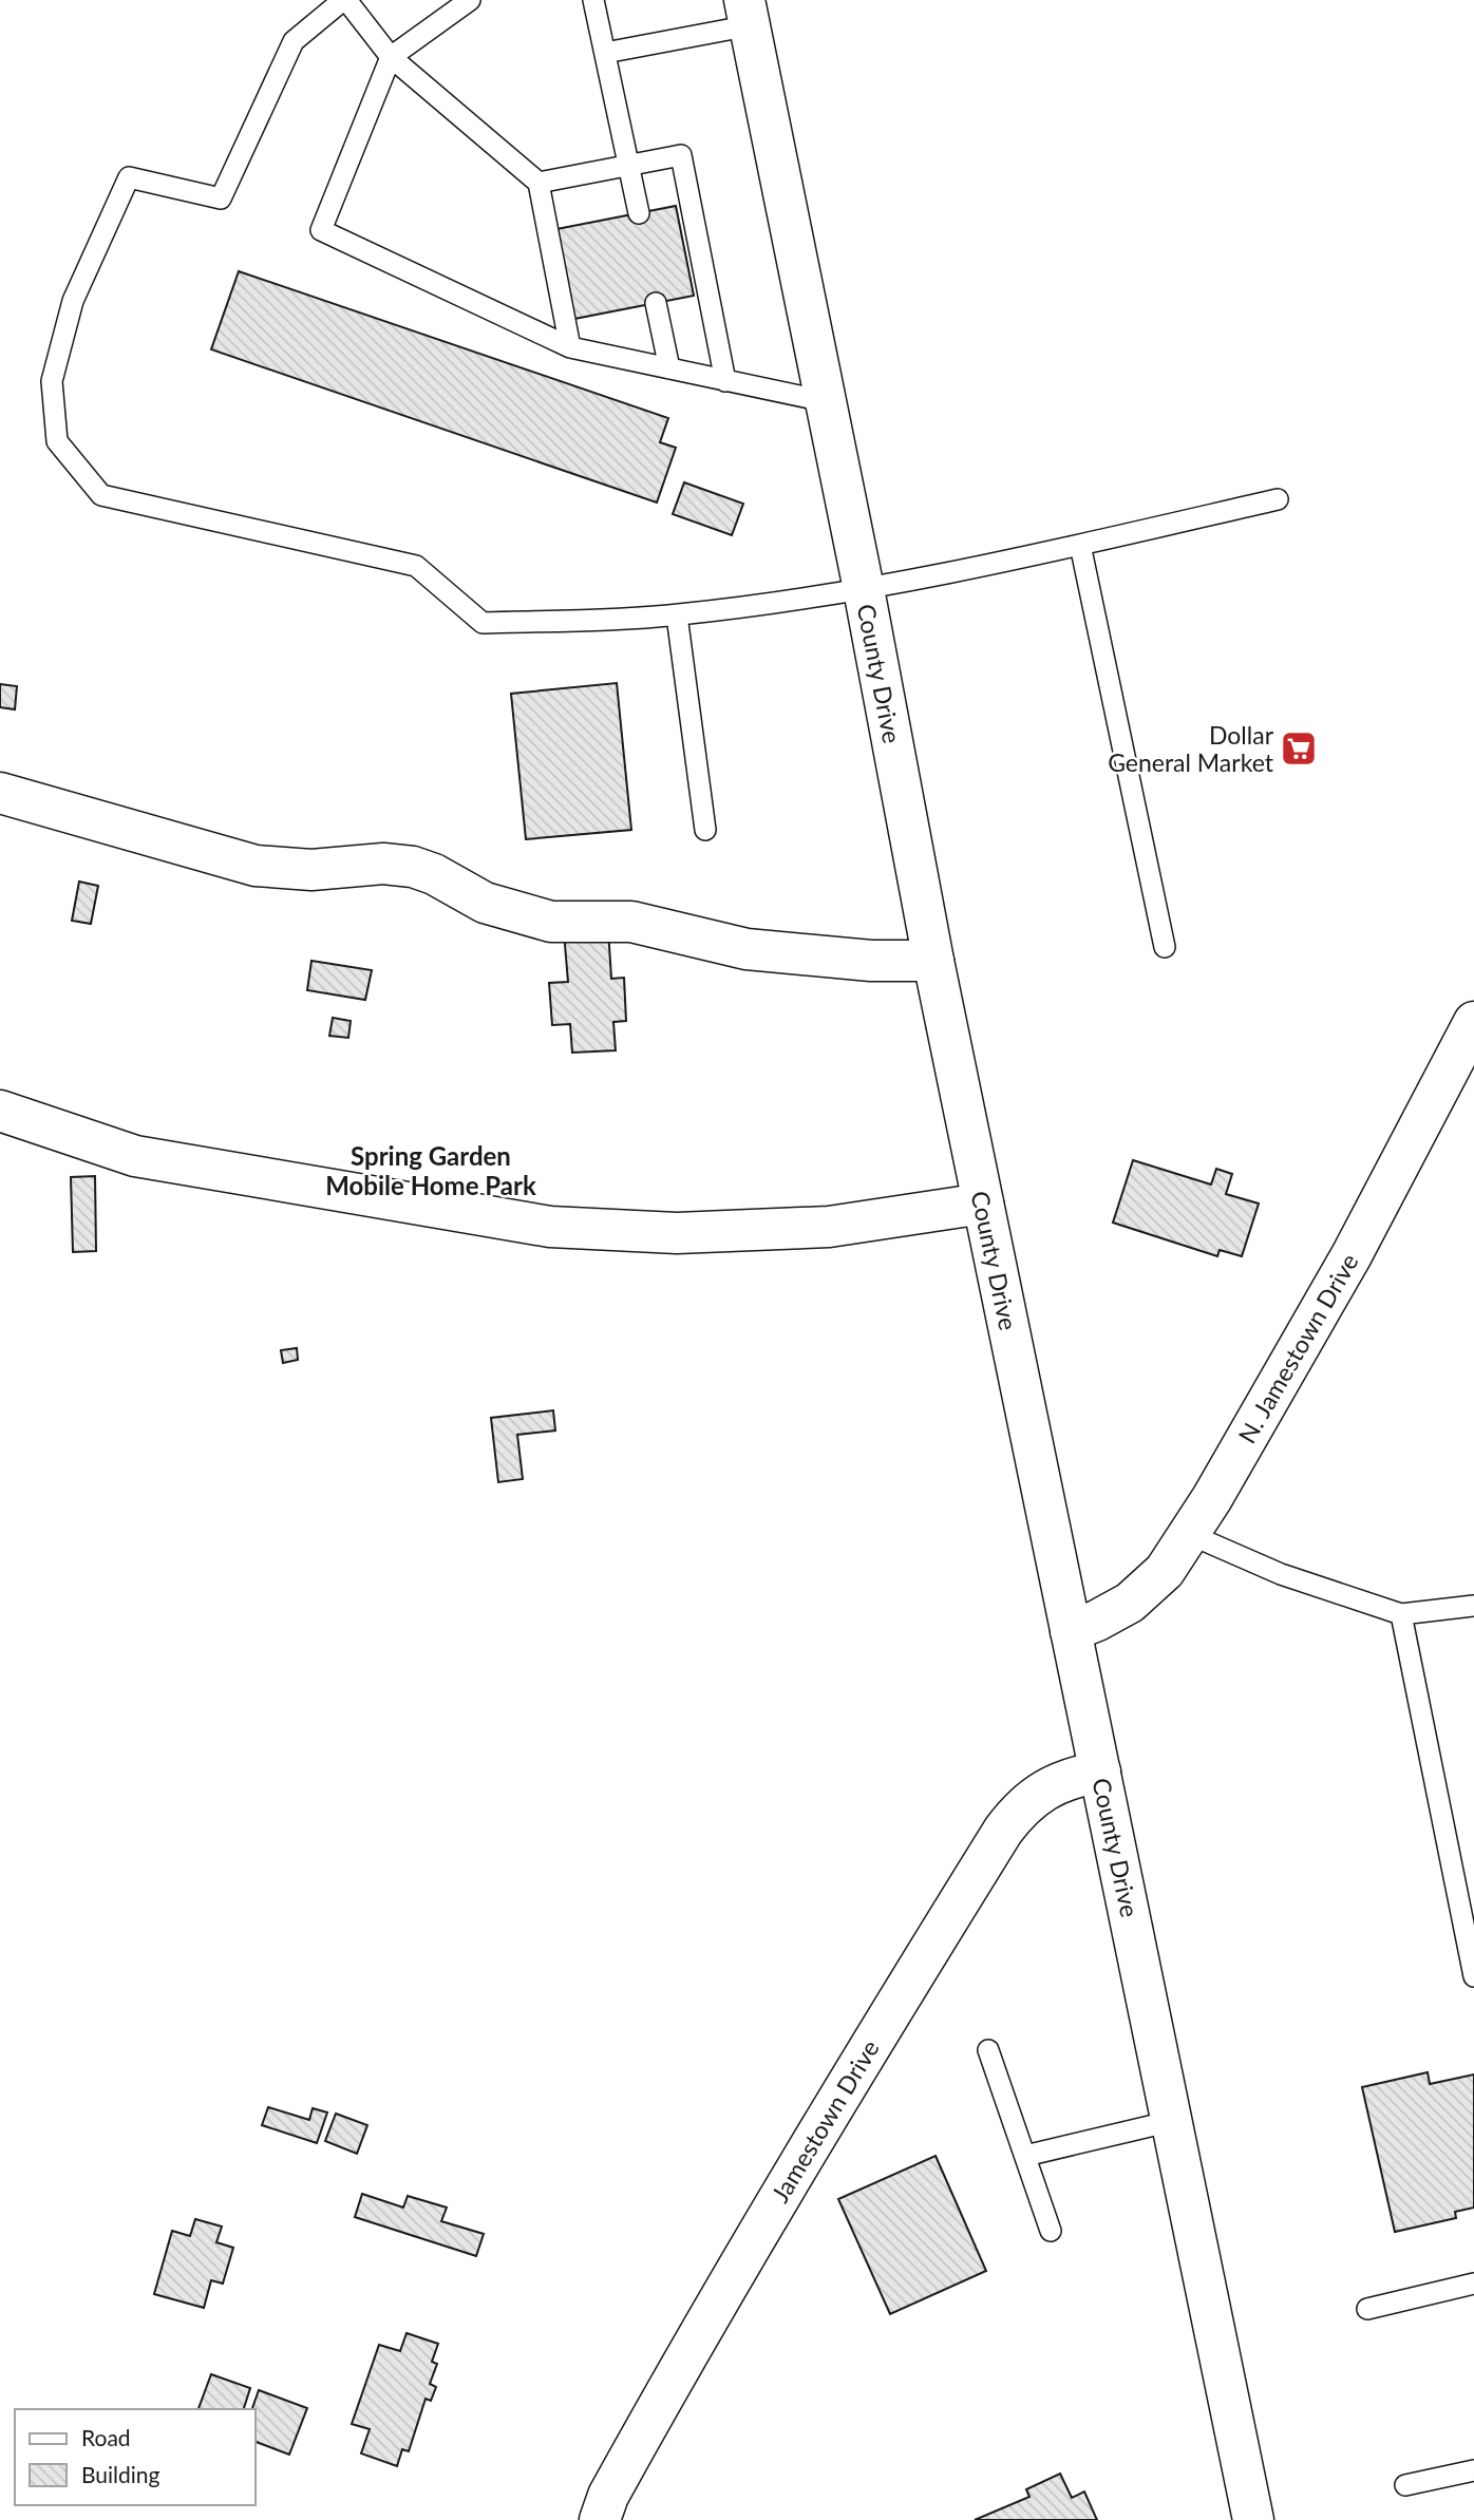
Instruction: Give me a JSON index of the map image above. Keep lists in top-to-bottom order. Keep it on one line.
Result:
{"streets":{"main road":["County Drive","N. Jamestown Drive","Jamestown Drive"]},"crossings":[["County Drive","N. Jamestown Drive"],["County Drive","Jamestown Drive"]],"districts":["Spring Garden Mobile Home Park"],"places":{"supermarket":["Dollar General Market"]},"legend":["Road","Building"]}
